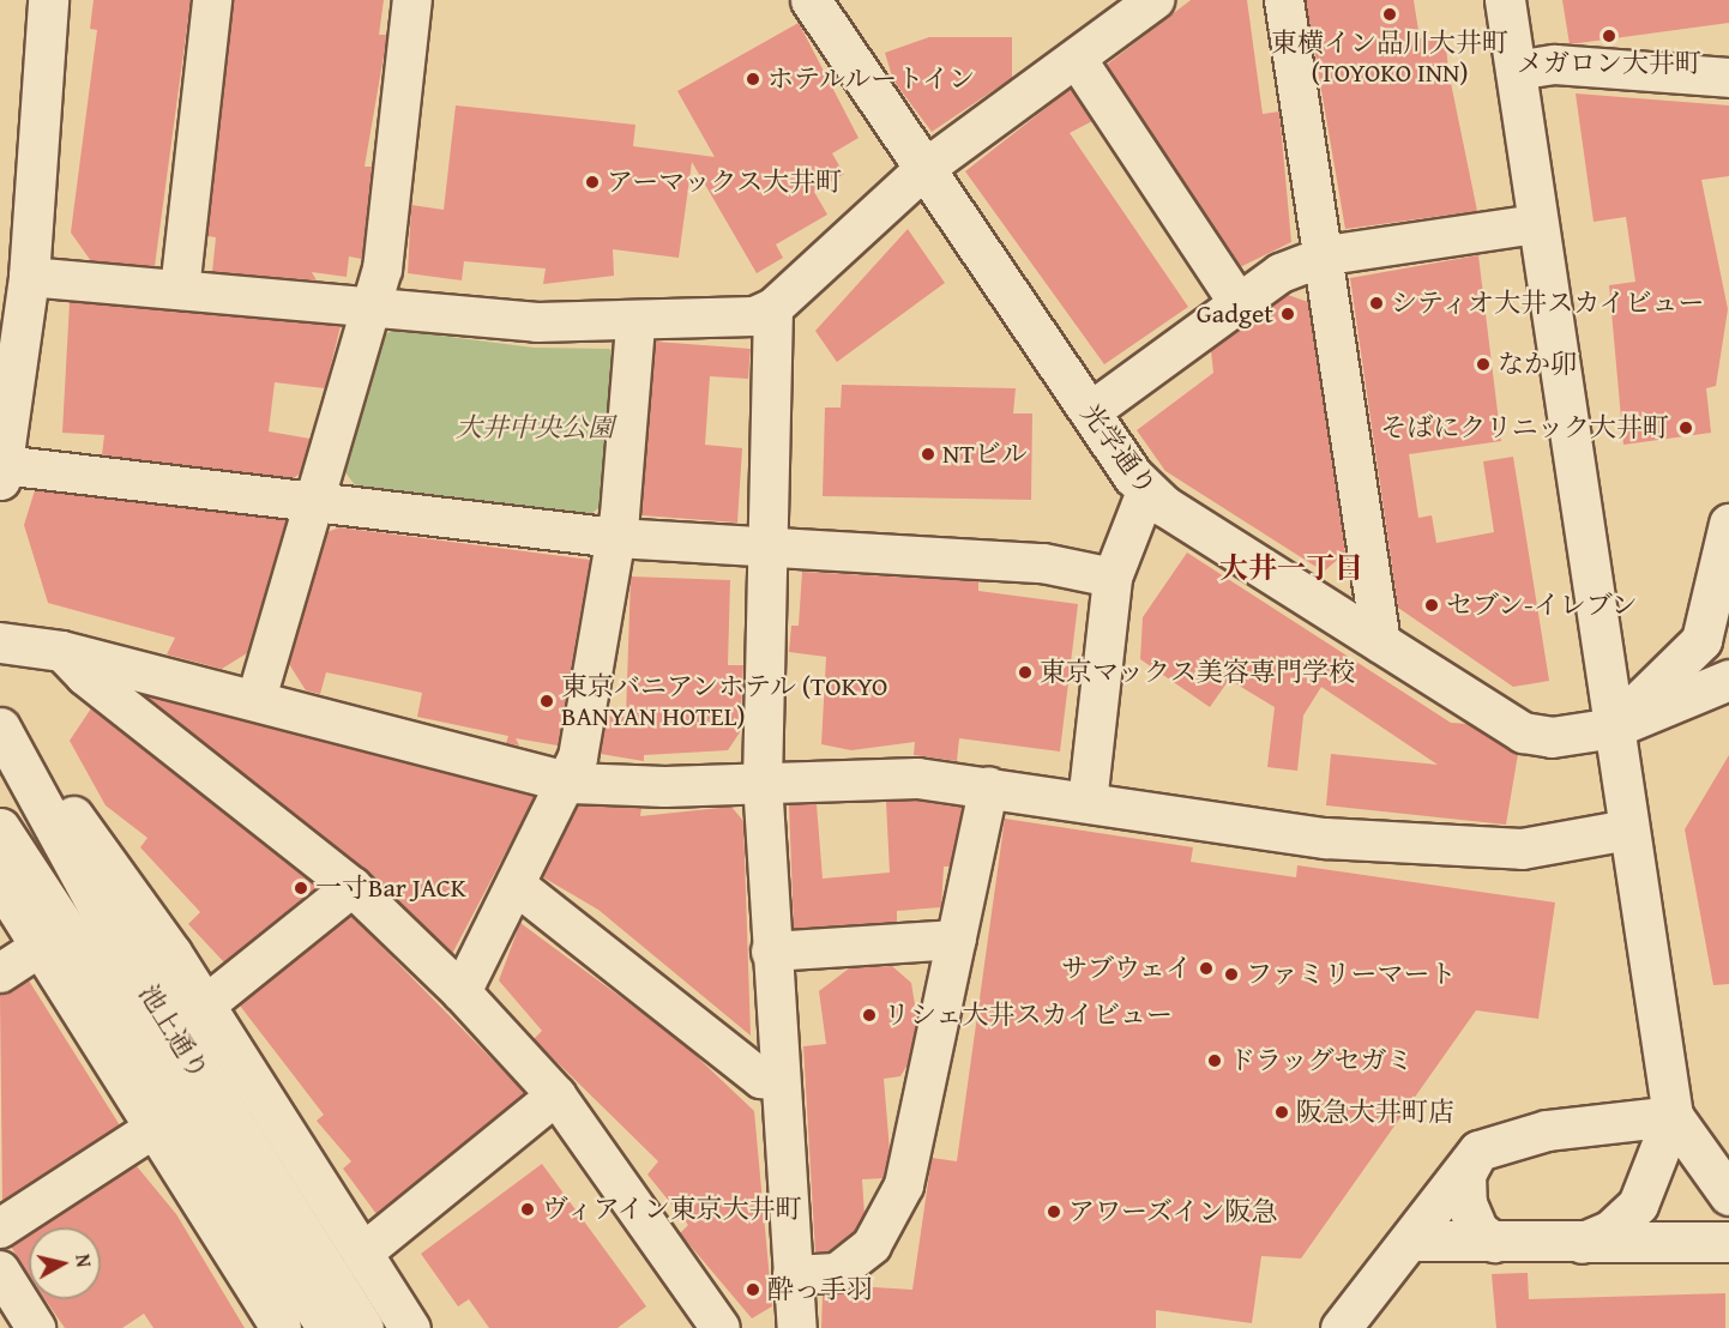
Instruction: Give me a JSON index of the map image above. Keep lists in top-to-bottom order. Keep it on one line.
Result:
{"streets":{"street":["光学通り","池上通り"]},"districts":["大井一丁目"],"parks":["大井中央公園"],"places":["東横イン品川大井町 (TOYOKO INN)","メガロン大井町","ホテルルートイン","アーマックス大井町","シティオ大井スカイビュー","Gadget","なか卯","そばにクリニック大井町","NTビル","セブン-イレブン","東京マックス美容専門学校","東京バニアンホテル (TOKYO BANYAN HOTEL)","一寸Bar JACK","サブウェイ","ファミリーマート","リシェ大井スカイビュー","ドラッグセガミ","阪急大井町店","ヴィアイン東京大井町","アワーズイン阪急","酔っ手羽"],"north":"right"}
